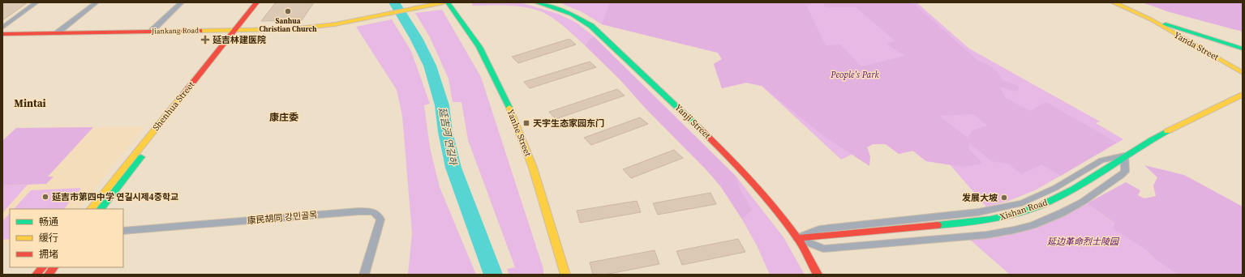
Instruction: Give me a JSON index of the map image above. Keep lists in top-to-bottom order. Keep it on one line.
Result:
{"streets":{"main road":["Jiankang Road","Yanda Street","Shenhua Street","Yanji Street","Yanhe Street"],"street":["康民胡同 강민골목"]},"crossings":[["Jiankang Road","Shenhua Street"]],"districts":["Mintai","康庄委"],"water":["延吉河 연길하"],"parks":["People's Park","延边革命烈士陵园"],"places":{"other":["Sanhua Christian Church","延吉市第四中学 연길시제4중학교","发展大坡"],"health":["延吉林建医院"],"transit":["天宇生态家园东门"]},"legend":["畅通","缓行","拥堵"]}
